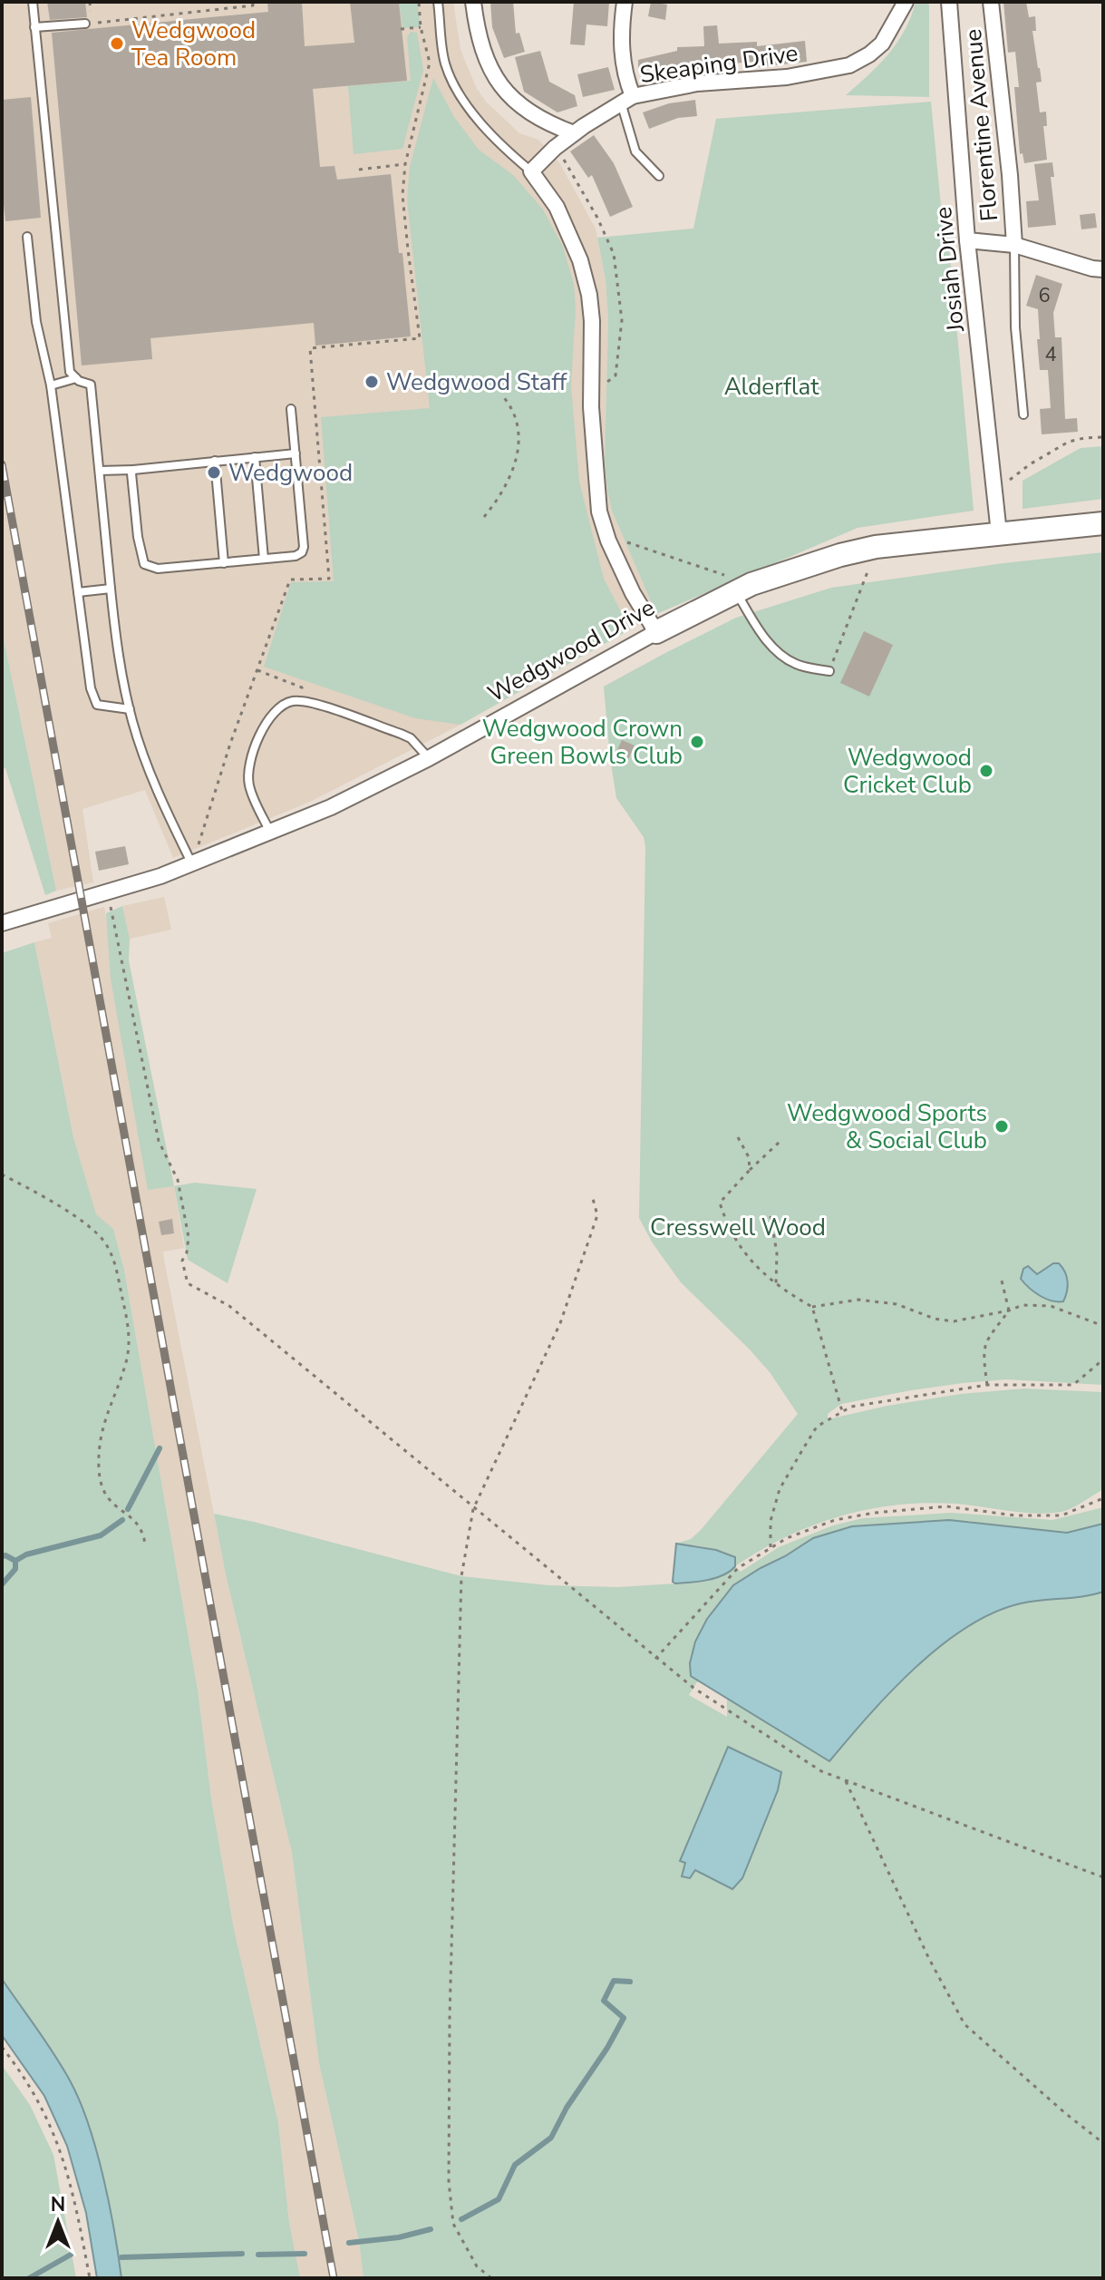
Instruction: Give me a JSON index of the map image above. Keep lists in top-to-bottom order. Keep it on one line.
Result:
{"streets":{"street":["Skeaping Drive","Florentine Avenue","Josiah Drive","Wedgwood Drive"]},"crossings":[["Josiah Drive","Wedgwood Drive"]],"parks":["Alderflat","Cresswell Wood"],"places":["Wedgwood Tea Room","Wedgwood Staff","Wedgwood","Wedgwood Crown Green Bowls Club","Wedgwood Cricket Club","Wedgwood Sports & Social Club"],"house_numbers":["6","4"],"north":"top"}
